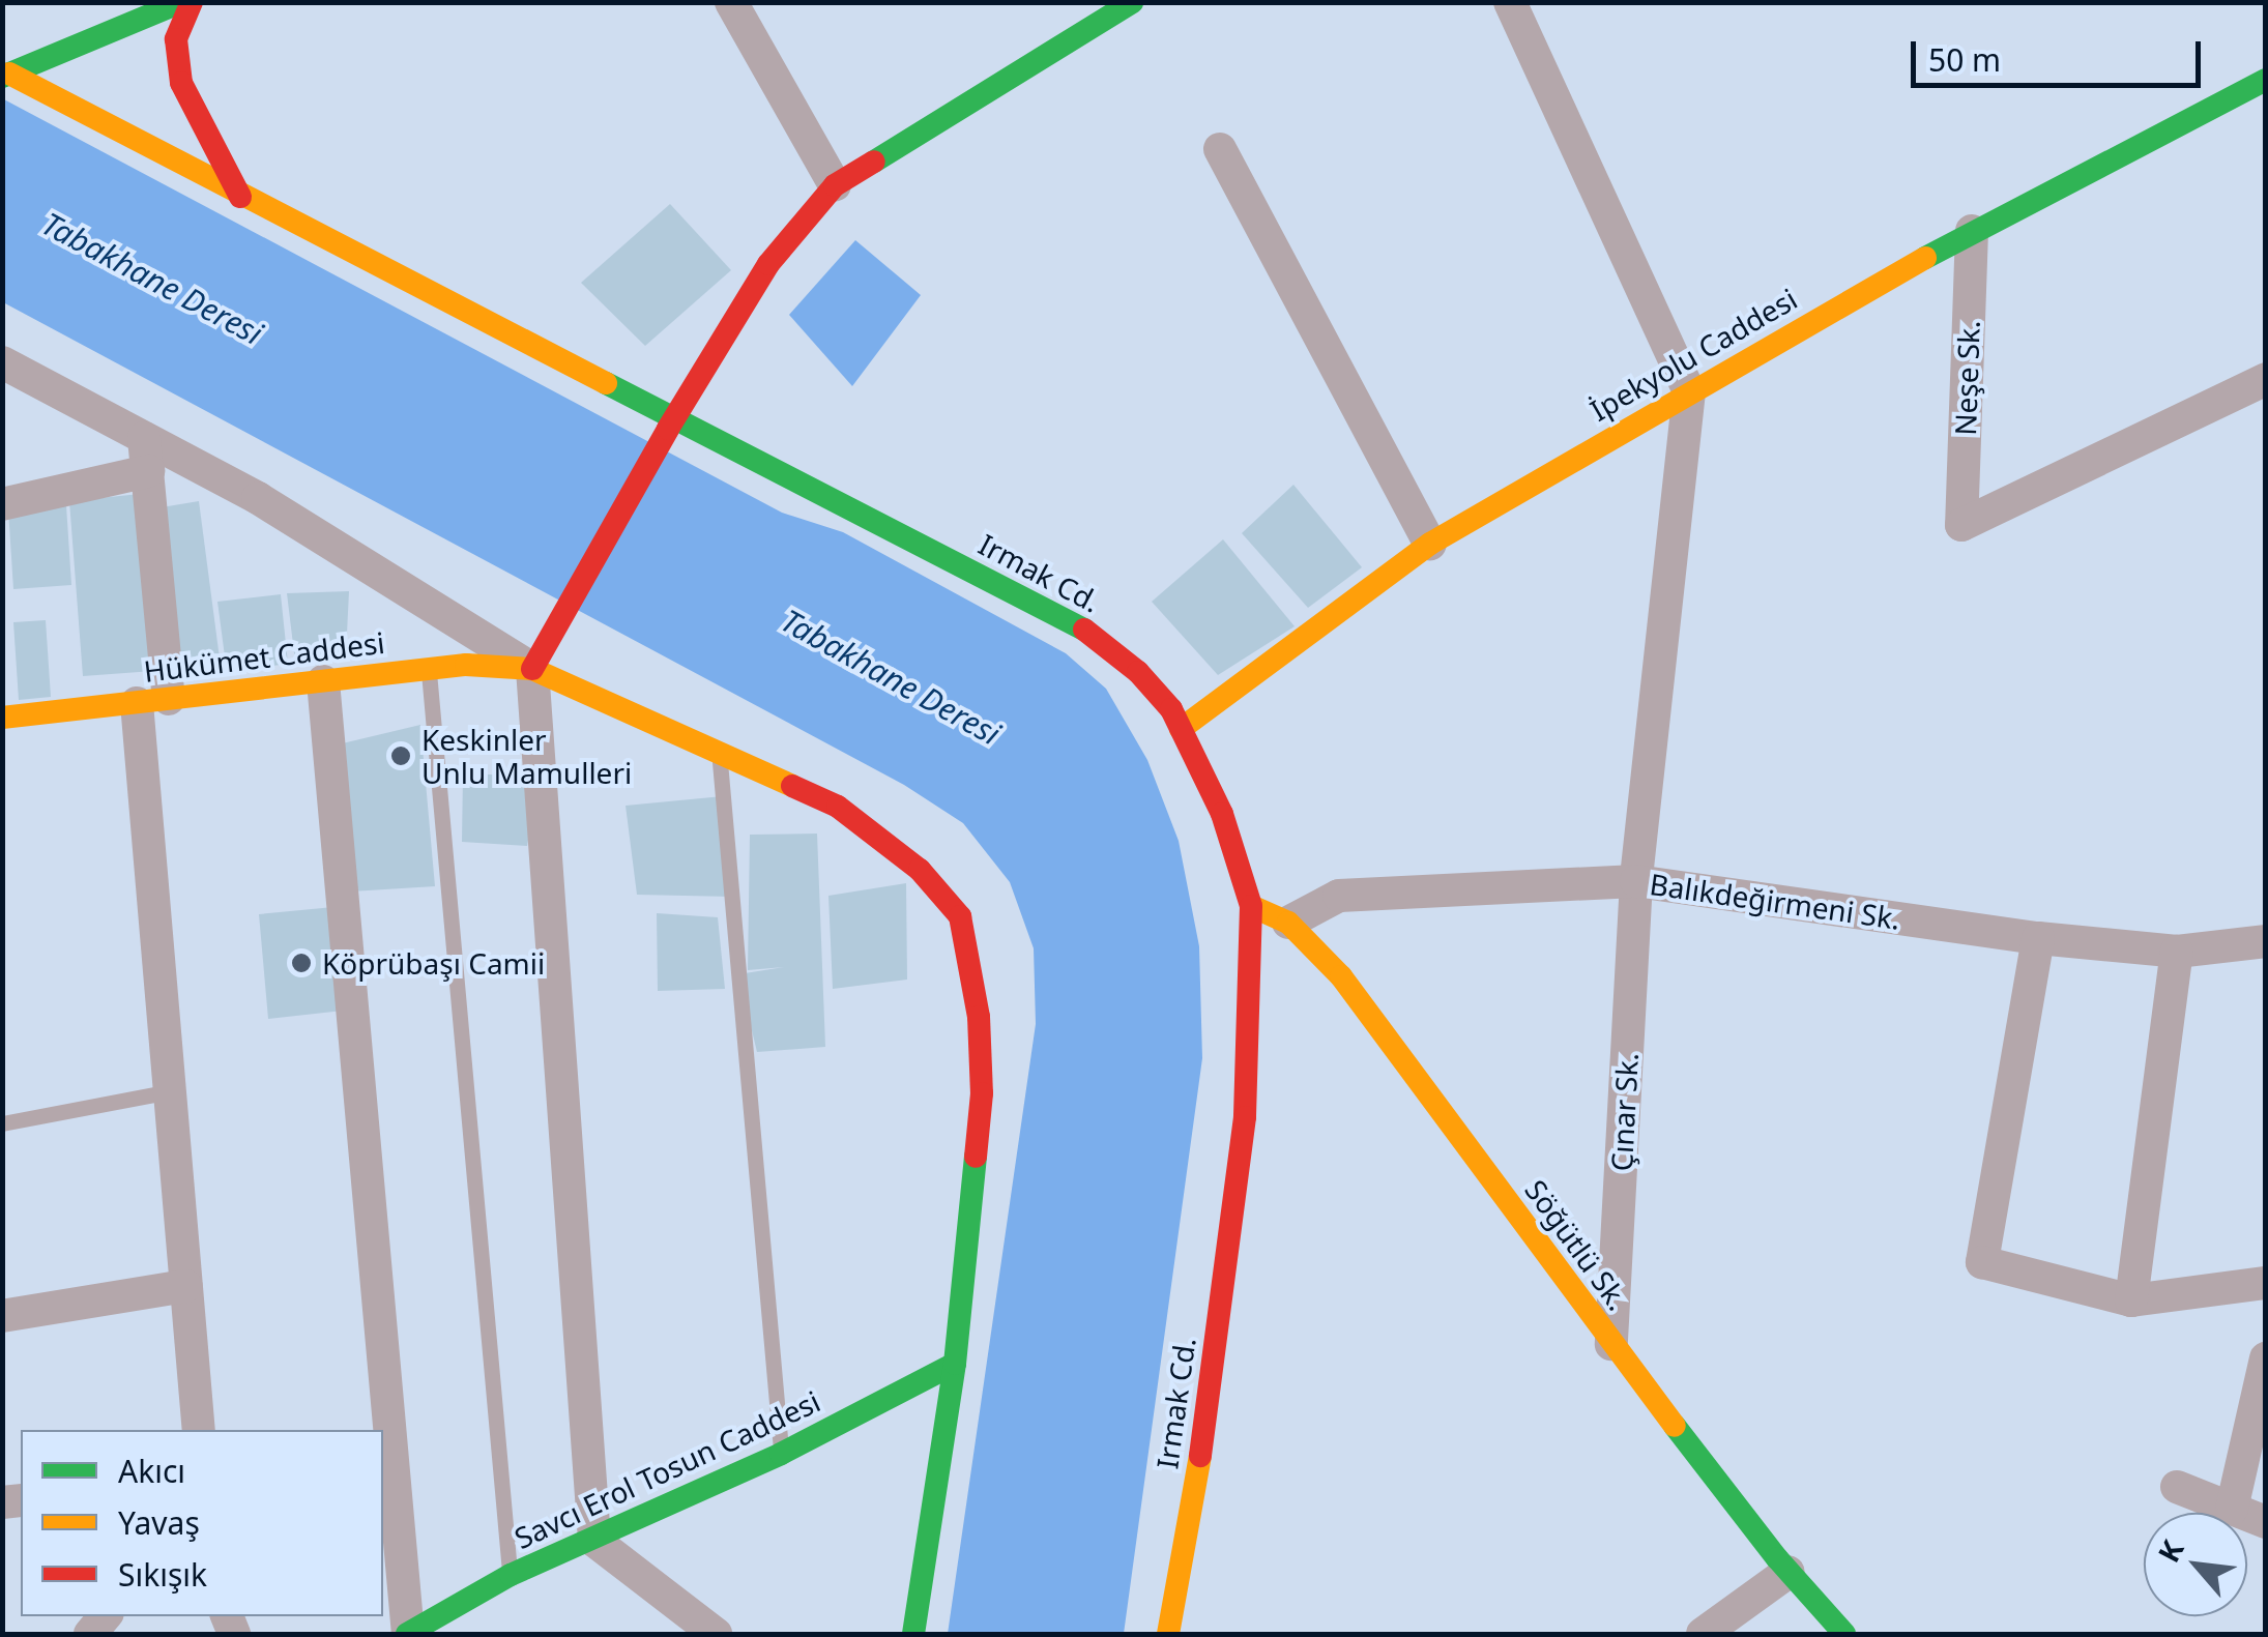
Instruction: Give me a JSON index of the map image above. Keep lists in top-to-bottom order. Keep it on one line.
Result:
{"streets":{"street":["İpekyolu Caddesi","Neşe Sk.","Irmak Cd.","Hükümet Caddesi","Balıkdeğirmeni Sk.","Çınar Sk.","Söğütlü Sk.","Savcı Erol Tosun Caddesi"]},"crossings":[["İpekyolu Caddesi","Neşe Sk."],["İpekyolu Caddesi","Irmak Cd."],["İpekyolu Caddesi","Çınar Sk."],["Irmak Cd.","Söğütlü Sk."],["Balıkdeğirmeni Sk.","Çınar Sk."],["Balıkdeğirmeni Sk.","Söğütlü Sk."],["Çınar Sk.","Söğütlü Sk."]],"water":["Tabakhane Deresi"],"places":["Keskinler Unlu Mamulleri","Köprübaşı Camii"],"legend":["Akıcı","Yavaş","Sıkışık"],"scale_bar":"50 m","north":"top left"}
